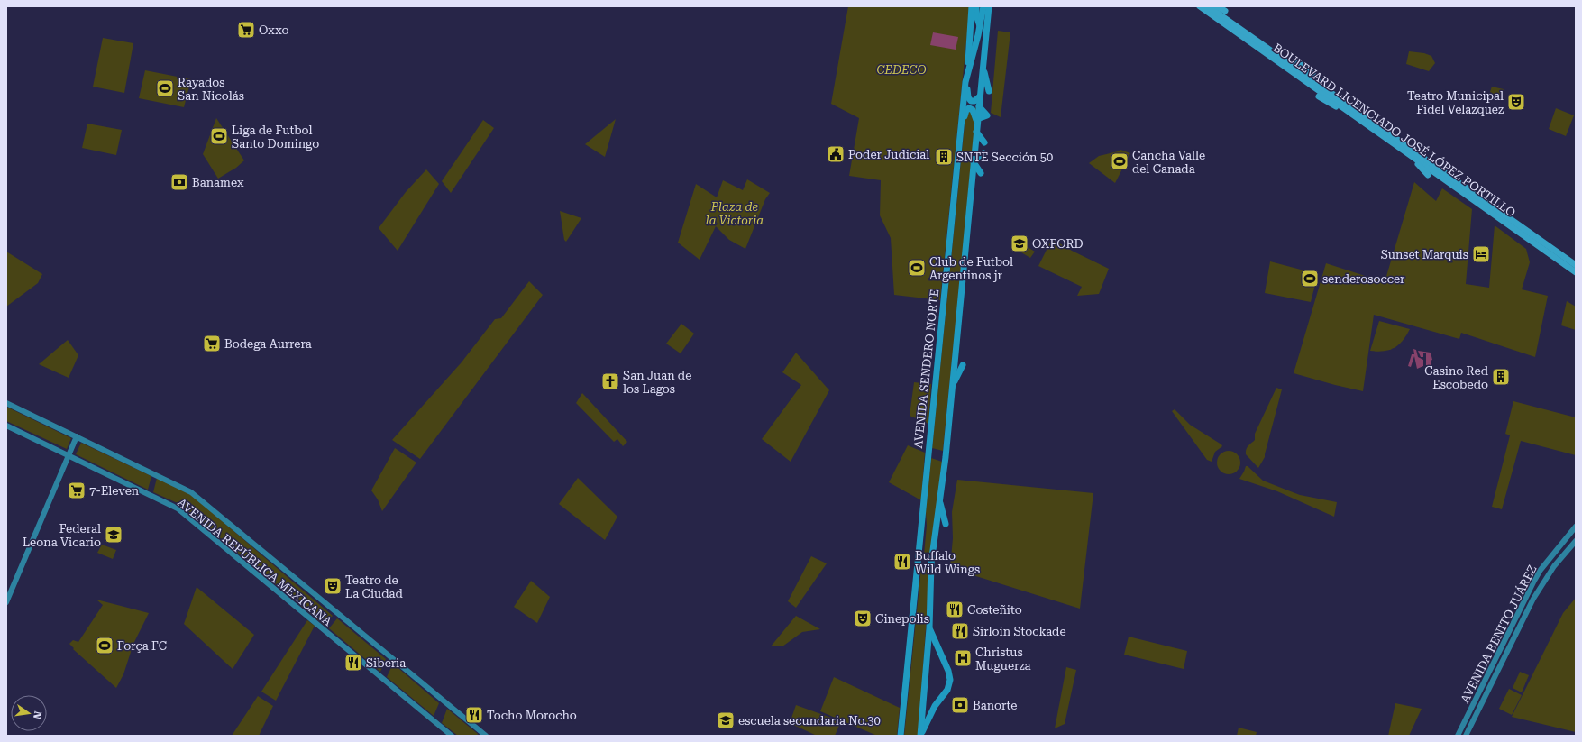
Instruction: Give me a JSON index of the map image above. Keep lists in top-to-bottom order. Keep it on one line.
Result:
{"streets":{"highway":["BOULEVARD LICENCIADO JOSÉ LÓPEZ PORTILLO"],"main road":["AVENIDA SENDERO NORTE","AVENIDA REPÚBLICA MEXICANA","AVENIDA BENITO JUÁREZ"]},"parks":["CEDECO","Plaza de la Victoria"],"places":{"supermarket":["Oxxo","Bodega Aurrera","7-Eleven"],"sports":["Rayados San Nicolás","Liga de Futbol Santo Domingo","Cancha Valle del Canada","Club de Futbol Argentinos jr","senderosoccer","Força FC"],"theatre":["Teatro Municipal Fidel Velazquez","Teatro de La Ciudad","Cinepolis"],"public building":["Poder Judicial"],"building":["SNTE Sección 50","Casino Red Escobedo"],"bank":["Banamex","Banorte"],"school or university":["OXFORD","Federal Leona Vicario","escuela secundaria No.30"],"hotel":["Sunset Marquis"],"church":["San Juan de los Lagos"],"restaurant":["Buffalo Wild Wings","Costeñito","Sirloin Stockade","Siberia","Tocho Morocho"],"hospital":["Christus Muguerza"]},"north":"right"}
